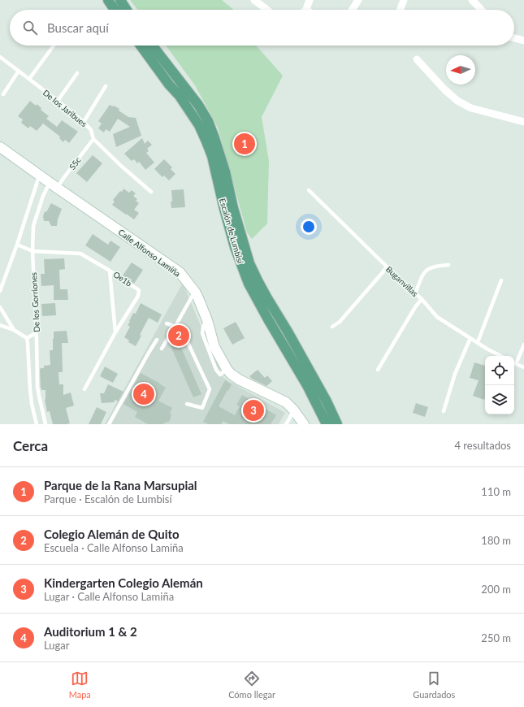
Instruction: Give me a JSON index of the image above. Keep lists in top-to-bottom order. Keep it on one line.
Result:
{"streets":{"main road":["Escalón de Lumbisí"],"street":["Calle Alfonso Lamiña"],"lane":["De los Jaribues","S5c","Oe1b","Buganvillas","De los Gorriones"]},"crossings":[["De los Jaribues","S5c"],["S5c","Calle Alfonso Lamiña"],["S5c","De los Gorriones"],["Calle Alfonso Lamiña","De los Gorriones"],["Oe1b","De los Gorriones"]],"north":"left","page":{"search":"Buscar aquí","pins":["1","2","4","3"],"heading":["Cerca","4 resultados"],"list":[{"mark":"1","name":"Parque de la Rana Marsupial","note":"Parque · Escalón de Lumbisí","value":"110 m"},{"mark":"2","name":"Colegio Alemán de Quito","note":"Escuela · Calle Alfonso Lamiña","value":"180 m"},{"mark":"3","name":"Kindergarten Colegio Alemán","note":"Lugar · Calle Alfonso Lamiña","value":"200 m"},{"mark":"4","name":"Auditorium 1 & 2","note":"Lugar","value":"250 m"}],"nav":["Mapa","Cómo llegar","Guardados"]}}
